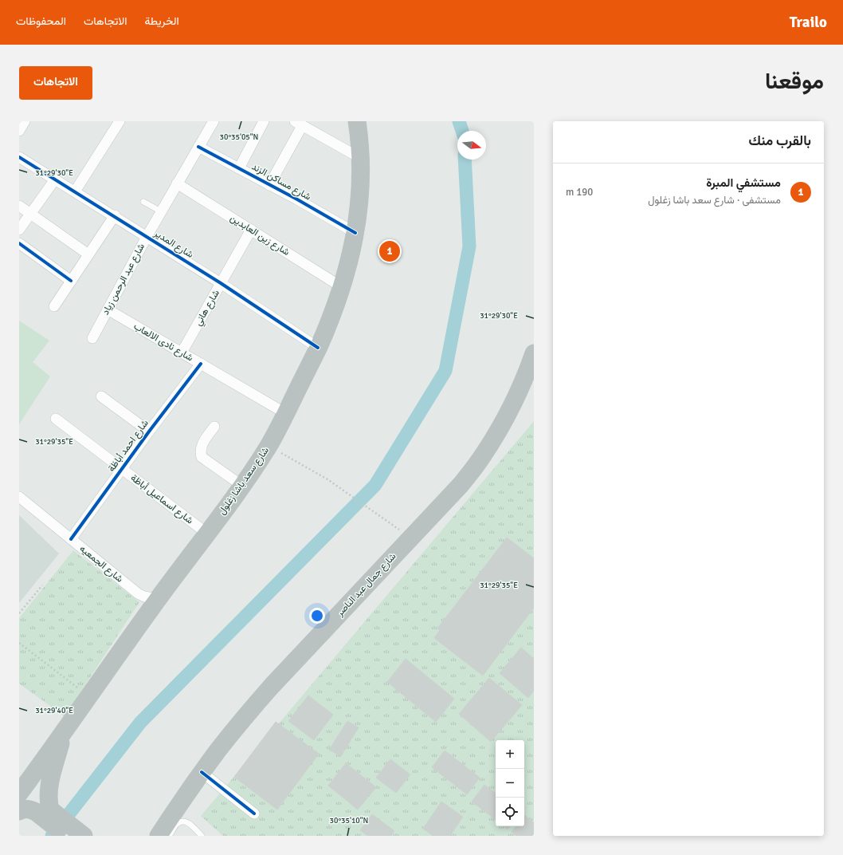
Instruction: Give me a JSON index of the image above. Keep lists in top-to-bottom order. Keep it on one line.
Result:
{"streets":{"highway":["شارع سعد باشا زغلول","شارع جمال عبد الناصر"],"street":["شارع مساكن الزند","شارع زين العابدين","شارع المدير","شارع عبد الرحمن زياد","شارع هاني","شارع نادى الالعاب","شارع احمد أباظة","شارع اسماعيل أباظة","شارع الجمعيه"]},"crossings":[["شارع مساكن الزند","شارع عبد الرحمن زياد"],["شارع مساكن الزند","شارع سعد باشا زغلول"],["شارع زين العابدين","شارع عبد الرحمن زياد"],["شارع زين العابدين","شارع هاني"],["شارع زين العابدين","شارع سعد باشا زغلول"],["شارع المدير","شارع عبد الرحمن زياد"],["شارع المدير","شارع هاني"],["شارع المدير","شارع سعد باشا زغلول"],["شارع عبد الرحمن زياد","شارع نادى الالعاب"],["شارع هاني","شارع نادى الالعاب"],["شارع نادى الالعاب","شارع احمد أباظة"],["شارع نادى الالعاب","شارع سعد باشا زغلول"],["شارع احمد أباظة","شارع اسماعيل أباظة"],["شارع احمد أباظة","شارع الجمعيه"],["شارع سعد باشا زغلول","شارع اسماعيل أباظة"],["شارع سعد باشا زغلول","شارع الجمعيه"]],"north":"right","page":{"header":"Trailo","nav":["الخريطة","الاتجاهات","المحفوظات"],"title":"موقعنا","buttons":"الاتجاهات","heading":"بالقرب منك","list":[{"mark":"1","name":"مستشفي المبرة","note":"مستشفى · شارع سعد باشا زغلول","value":"190 m"}],"pins":"1","map_buttons":["+","−"]},"coordinates":["30°35'05\"N","31°29'30\"E","31°29'35\"E","31°29'40\"E","30°35'10\"N"]}
